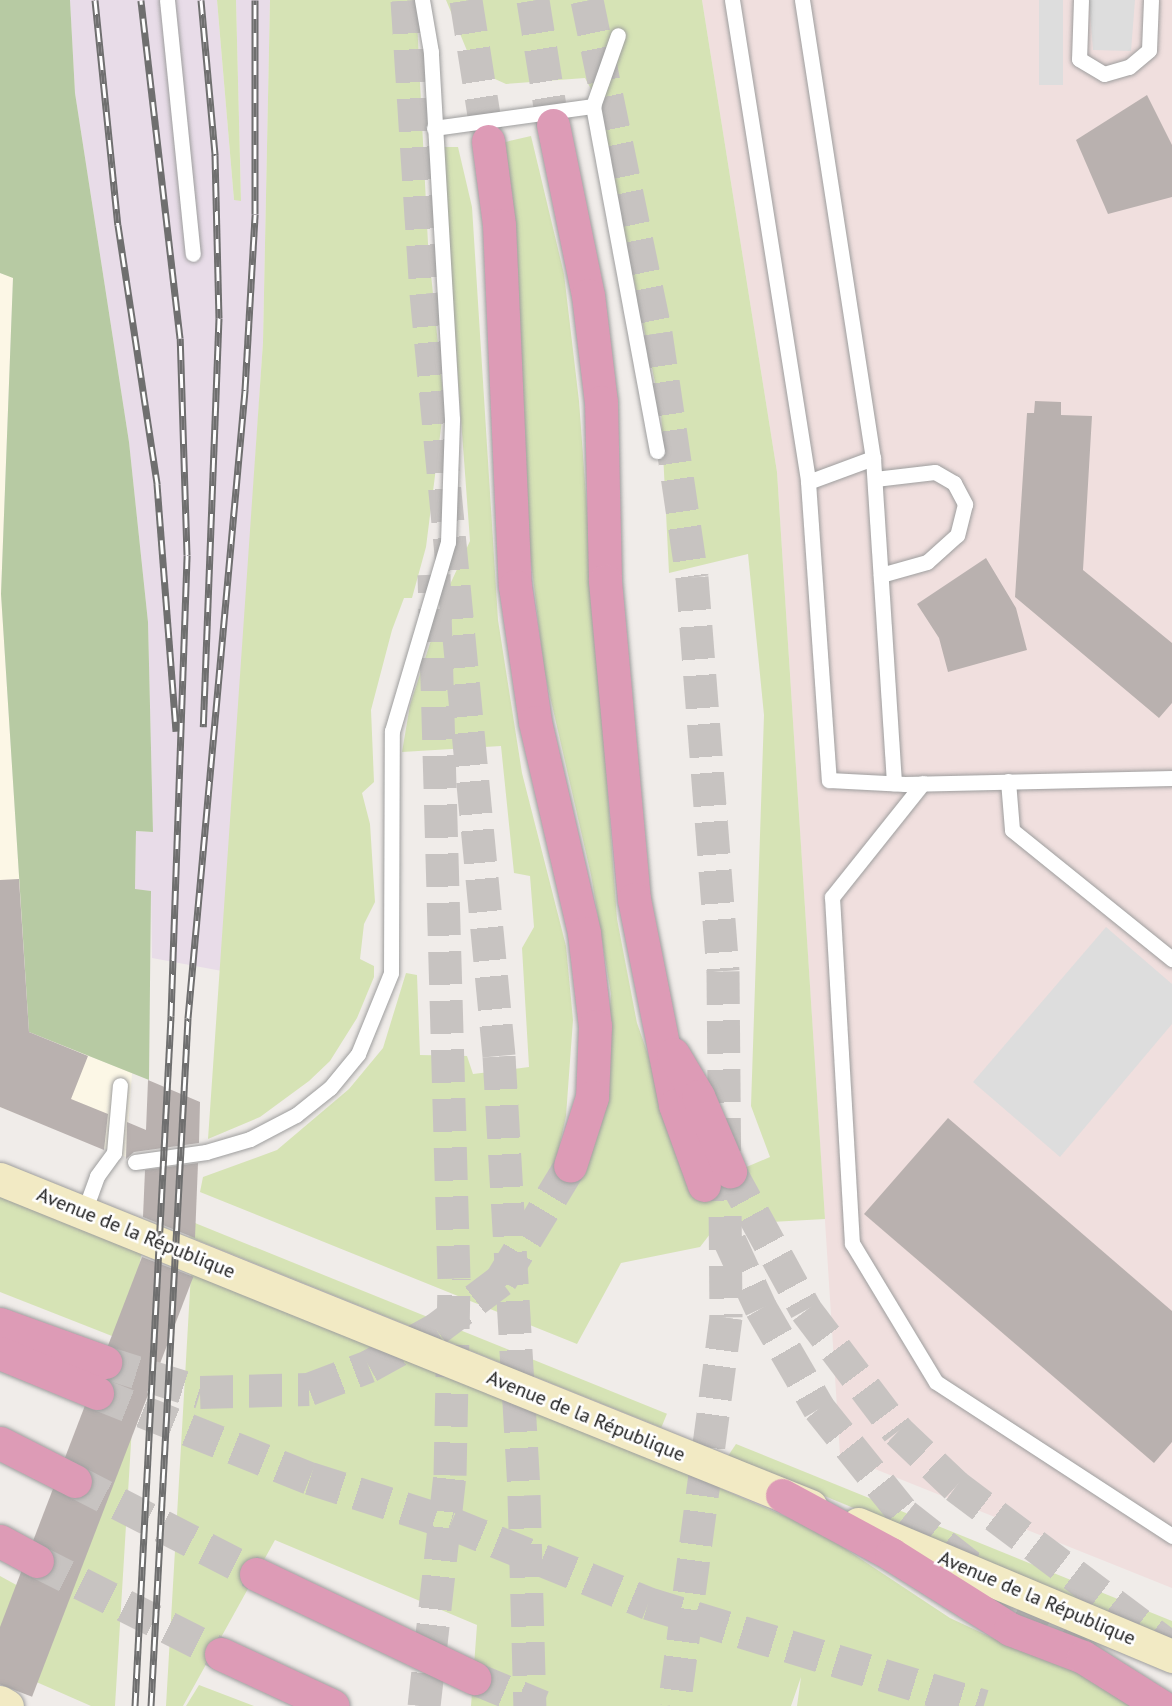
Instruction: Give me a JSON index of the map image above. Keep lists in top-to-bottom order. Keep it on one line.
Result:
{"streets":{"main road":["Avenue de la République"]}}
